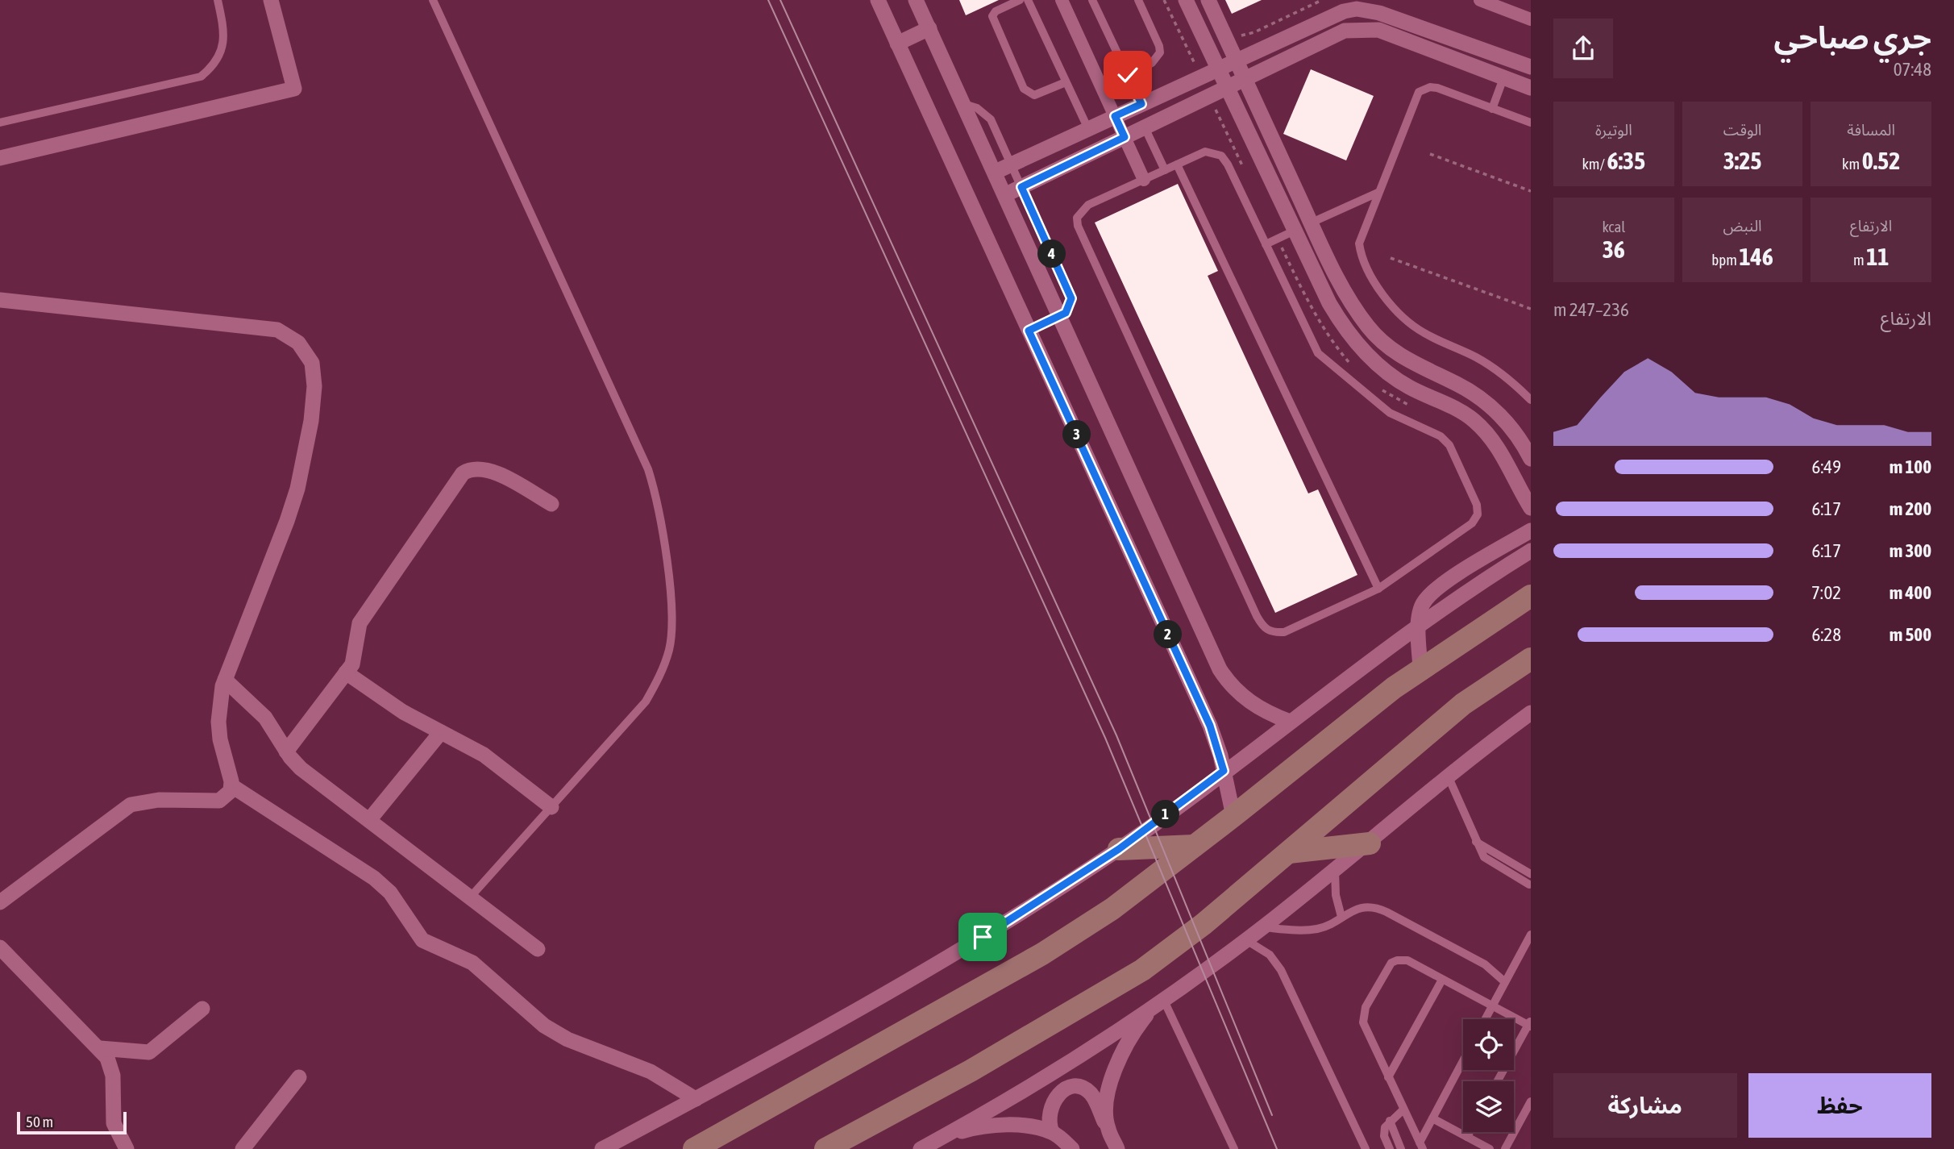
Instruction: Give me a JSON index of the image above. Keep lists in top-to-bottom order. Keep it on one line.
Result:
{"scale_bar":"50 m","page":{"heading":["جري صباحي","07:48"],"stats":[["المسافة","0.52 km"],["الوقت","3:25"],["الوتيرة","6:35 /km"],["الارتفاع","11 m"],["النبض","146 bpm"],["kcal","36"]],"pins":["4","3","2","1"],"chart":["الارتفاع","236–247 m"],"list":[{"name":"100 m","note":"6:49"},{"name":"200 m","note":"6:17"},{"name":"300 m","note":"6:17"},{"name":"400 m","note":"7:02"},{"name":"500 m","note":"6:28"}],"buttons":["حفظ","مشاركة"],"scale":"50 m"}}
